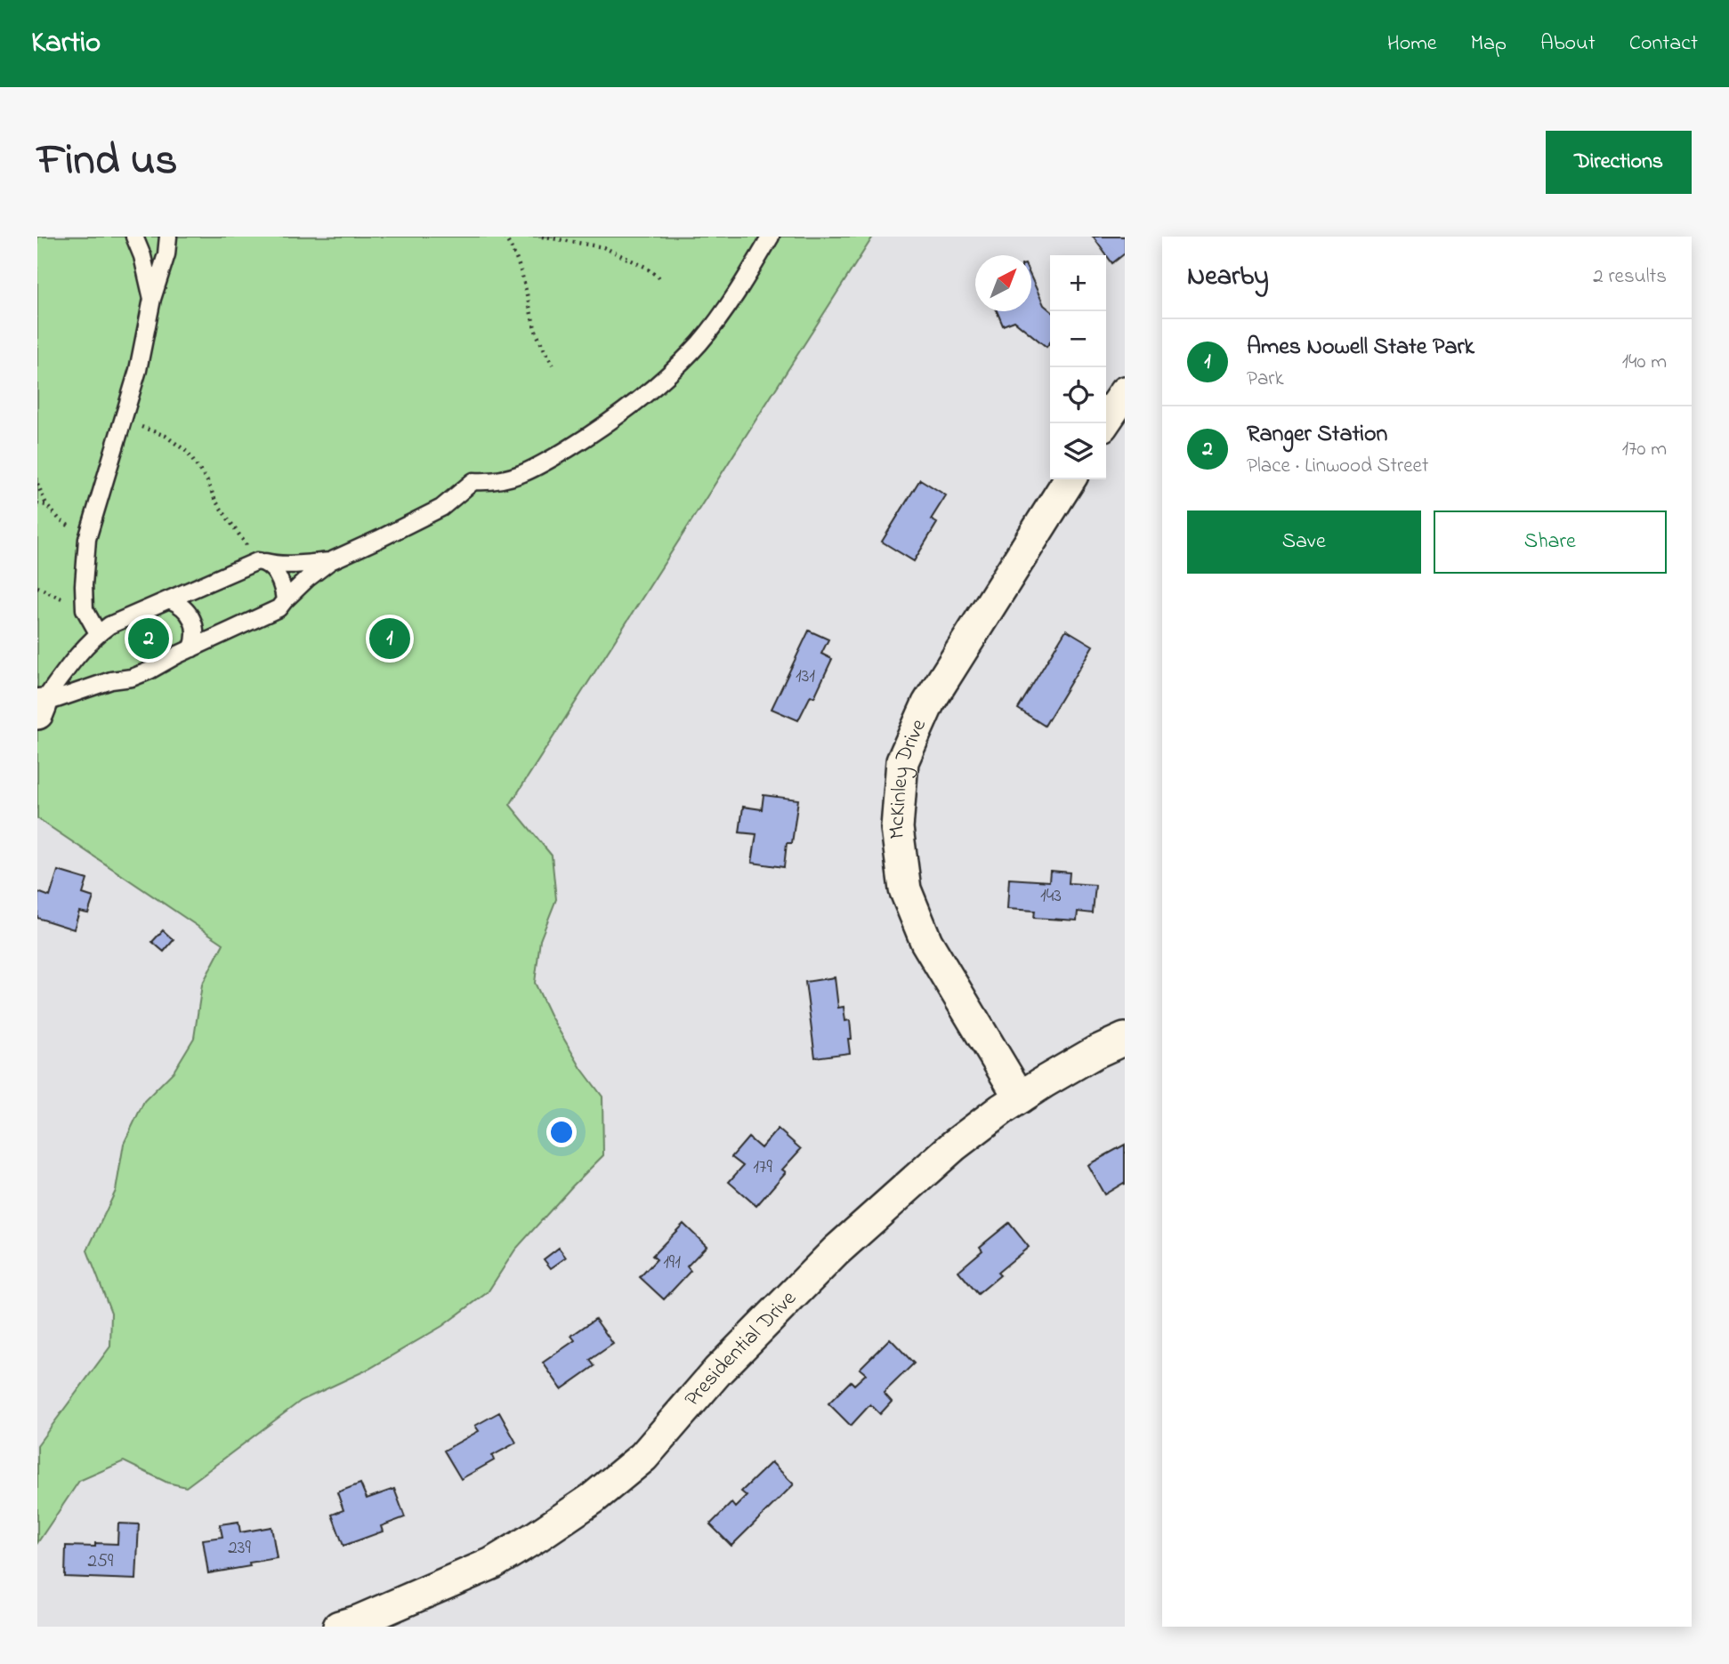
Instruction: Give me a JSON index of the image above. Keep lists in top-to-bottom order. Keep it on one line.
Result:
{"streets":{"street":["McKinley Drive","Presidential Drive"]},"crossings":[["McKinley Drive","Presidential Drive"]],"house_numbers":["131","143","179","191","239","259"],"north":"top right","page":{"header":"Kartio","nav":["Home","Map","About","Contact"],"title":"Find us","buttons":["Directions",["Save","Share"]],"heading":["Nearby","2 results"],"map_buttons":["+","−"],"list":[{"mark":"1","name":"Ames Nowell State Park","note":"Park","value":"140 m"},{"mark":"2","name":"Ranger Station","note":"Place · Linwood Street","value":"170 m"}],"pins":["1","2"]}}
